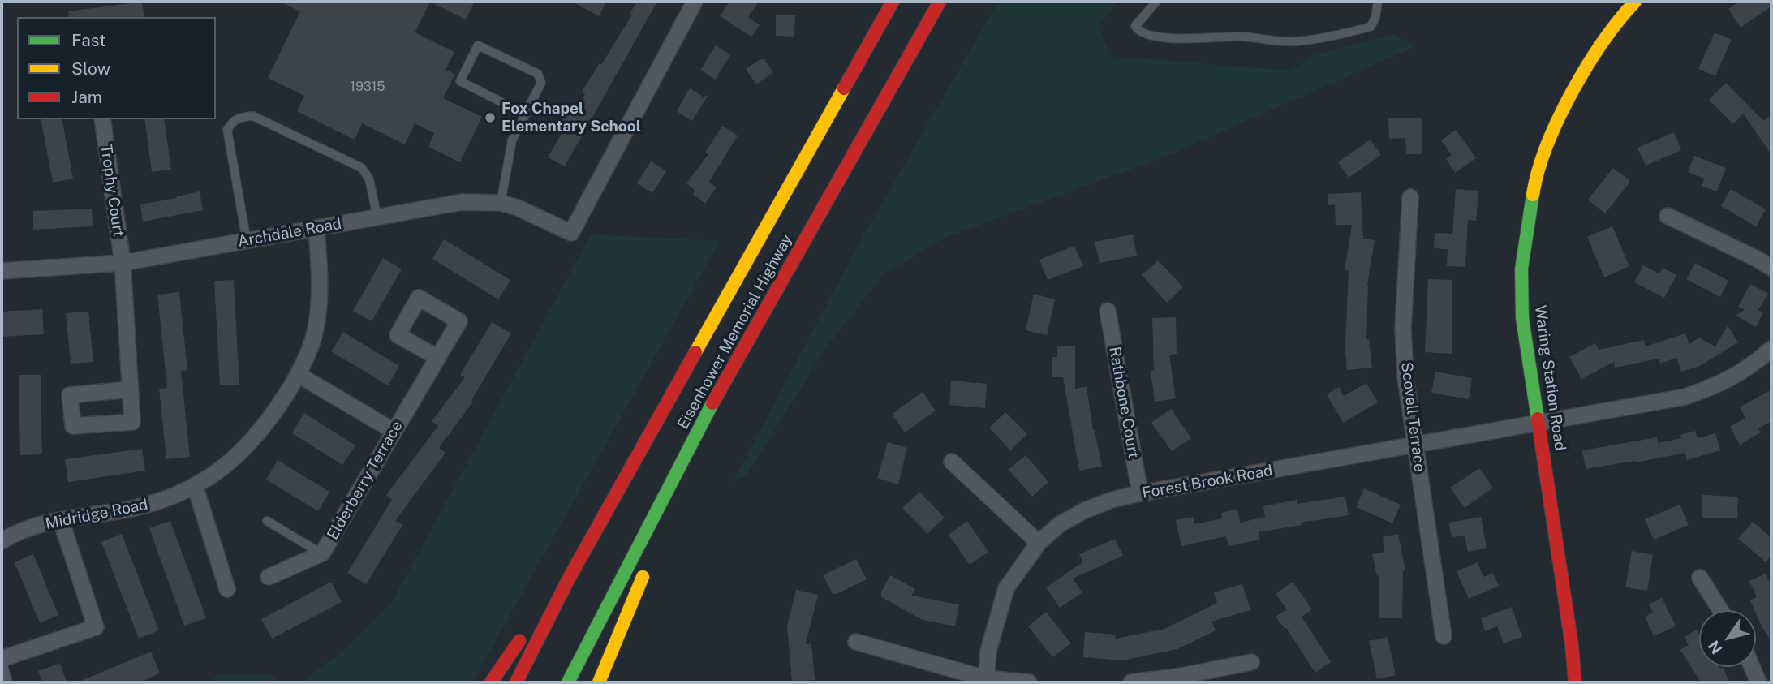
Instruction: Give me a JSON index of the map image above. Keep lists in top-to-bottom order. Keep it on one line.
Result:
{"streets":{"main road":["Eisenhower Memorial Highway","Waring Station Road"],"street":["Trophy Court","Archdale Road","Rathbone Court","Scovell Terrace","Elderberry Terrace","Forest Brook Road","Midridge Road"]},"crossings":[["Trophy Court","Archdale Road"],["Archdale Road","Midridge Road"],["Waring Station Road","Forest Brook Road"],["Rathbone Court","Forest Brook Road"],["Scovell Terrace","Forest Brook Road"]],"places":["Fox Chapel Elementary School"],"house_numbers":["19315"],"legend":["Fast","Slow","Jam"],"north":"bottom left"}
